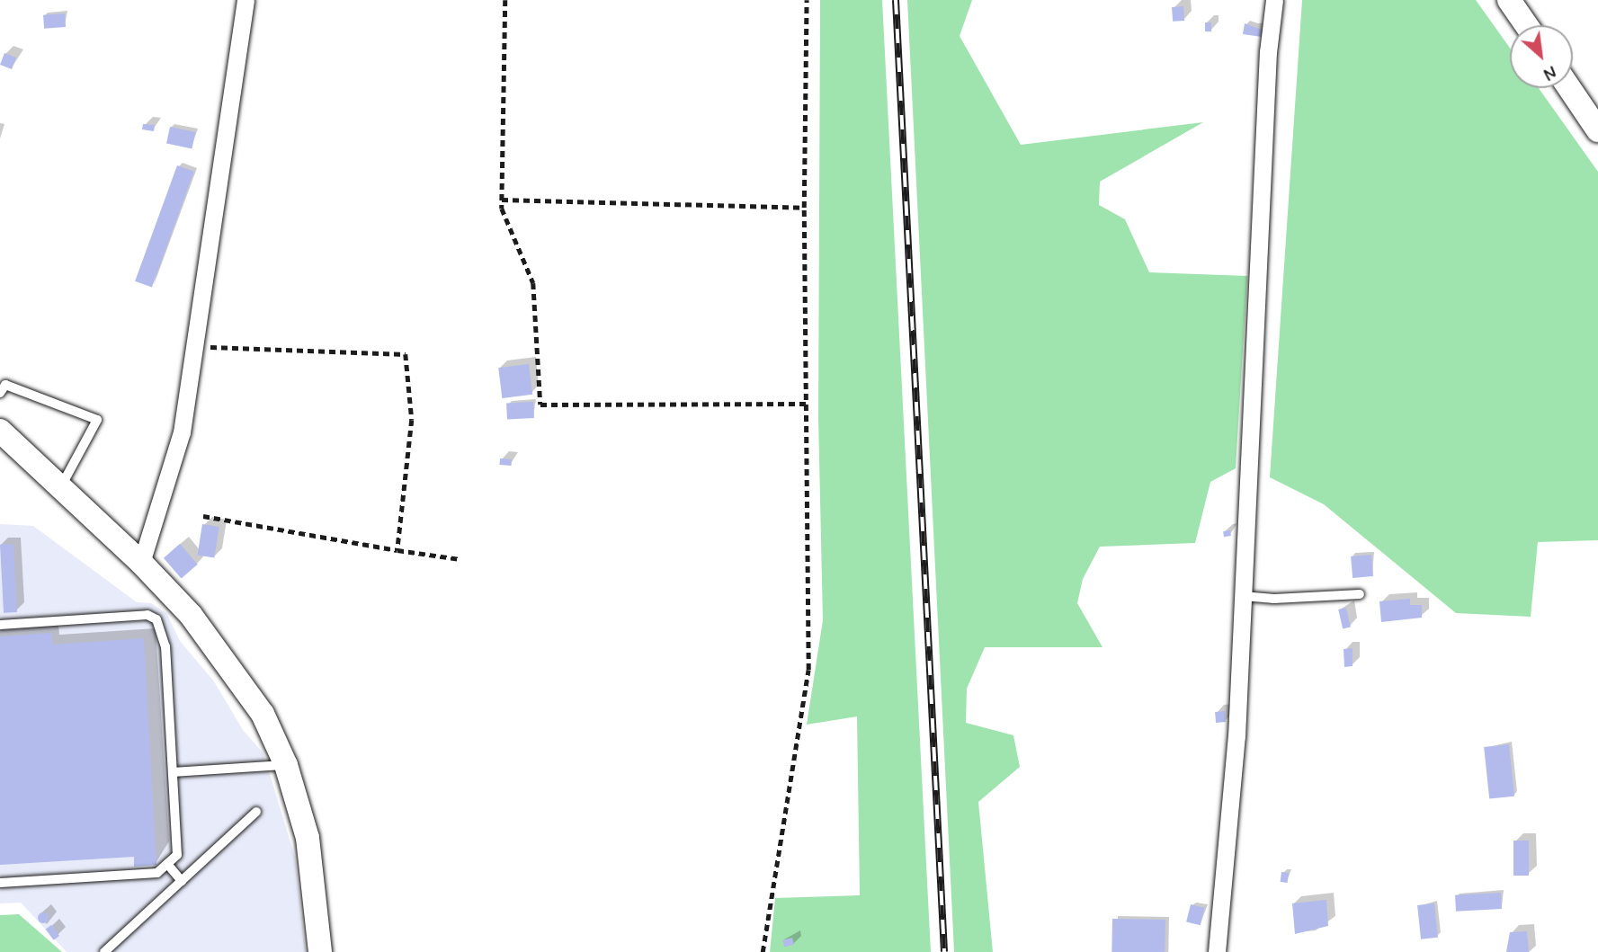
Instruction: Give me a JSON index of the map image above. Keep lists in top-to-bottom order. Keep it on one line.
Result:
{"north":"bottom right"}
